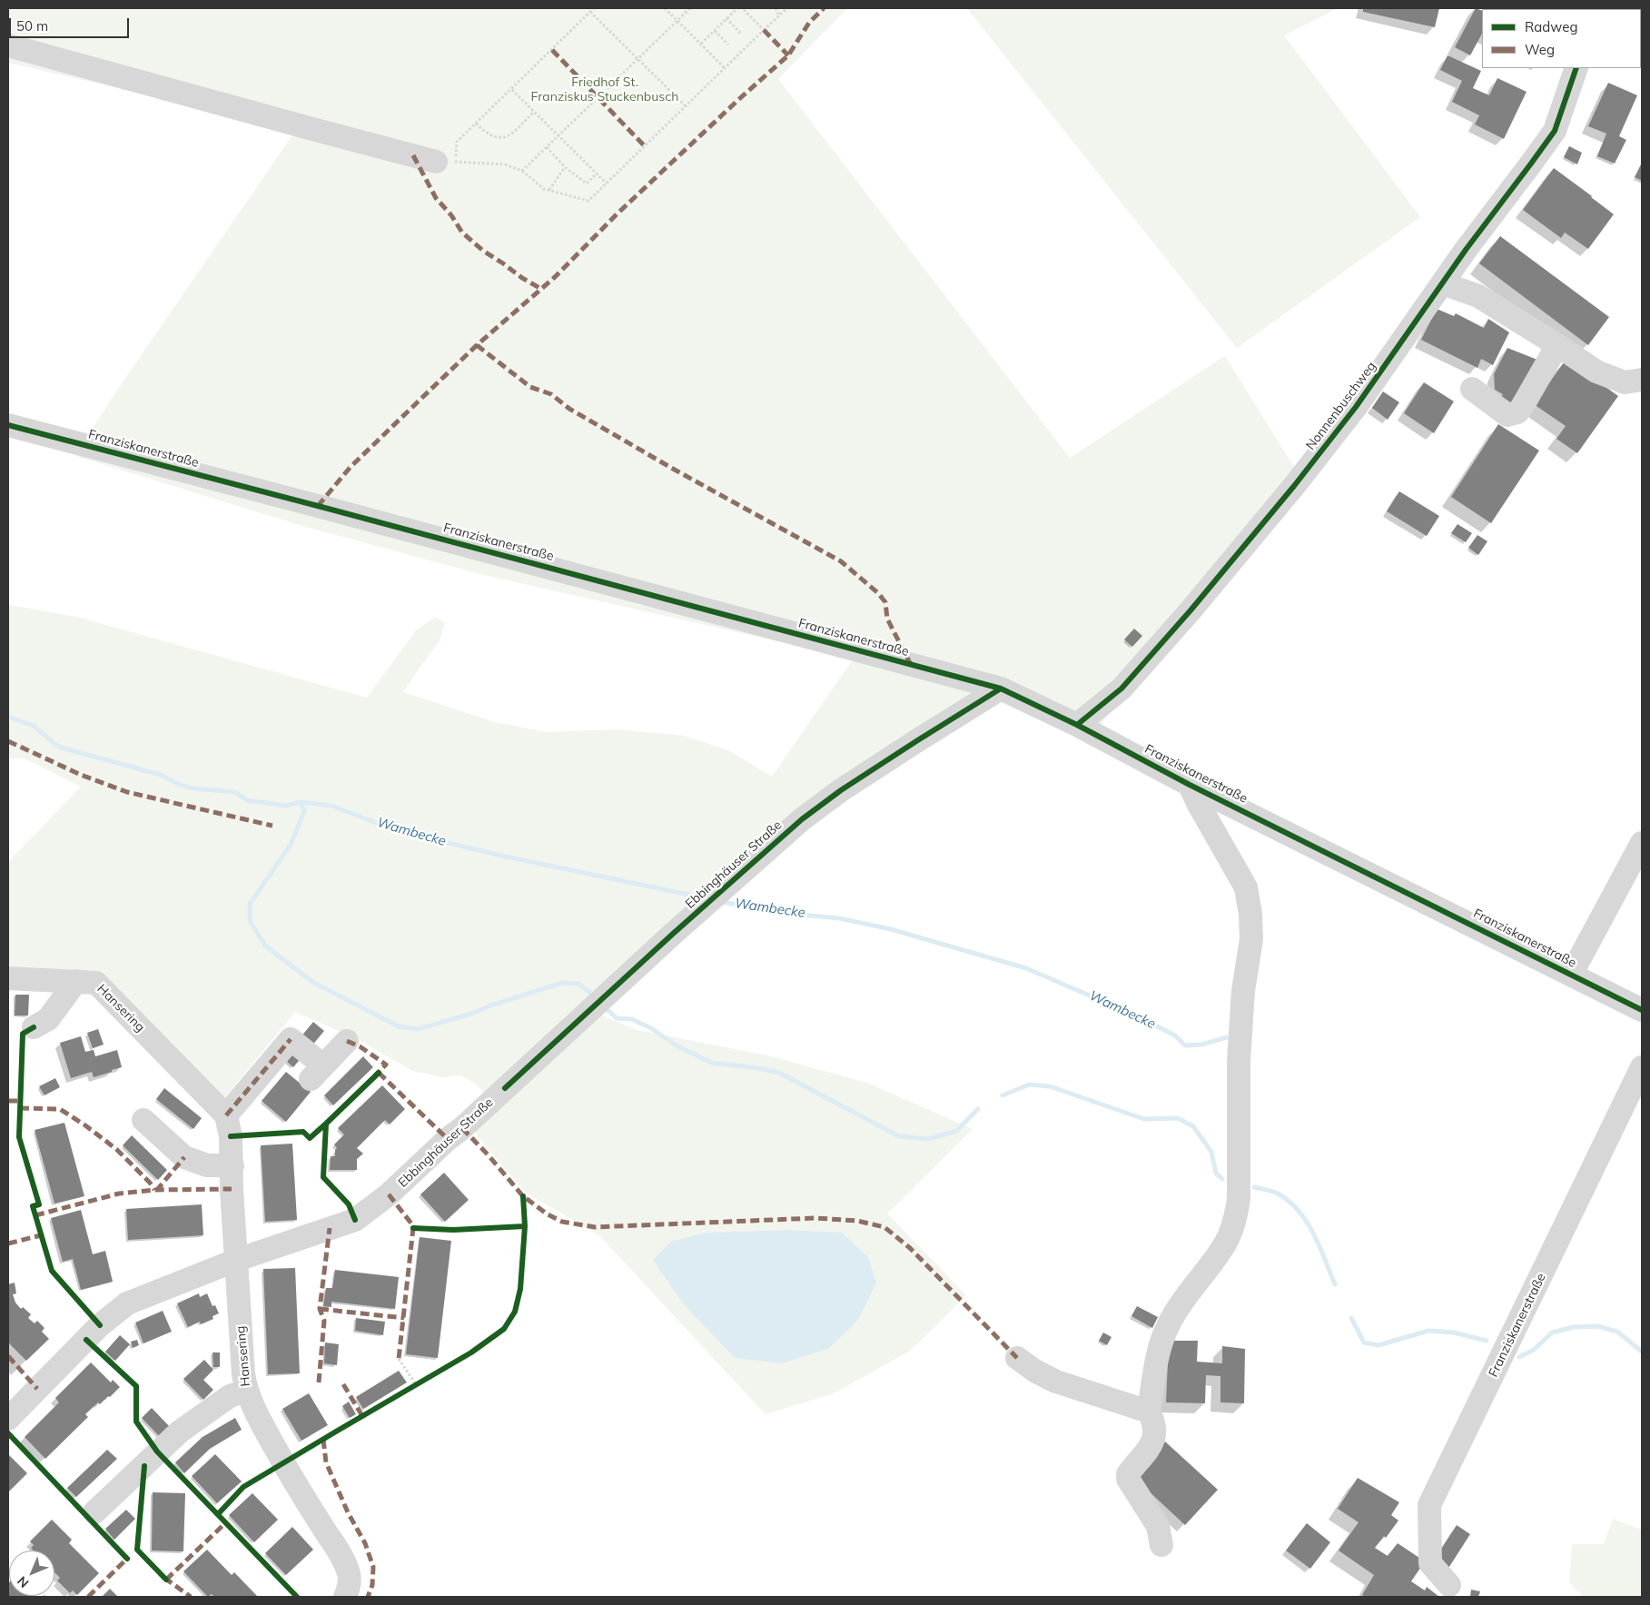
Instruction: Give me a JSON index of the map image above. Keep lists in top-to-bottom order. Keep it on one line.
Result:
{"streets":{"street":["Nonnenbuschweg","Franziskanerstraße","Ebbinghäuser Straße","Hansering"]},"crossings":[["Nonnenbuschweg","Franziskanerstraße"],["Franziskanerstraße","Ebbinghäuser Straße"],["Ebbinghäuser Straße","Hansering"]],"water":["Wambecke"],"parks":["Friedhof St. Franziskus Stuckenbusch"],"legend":["Radweg","Weg"],"scale_bar":"50 m","north":"bottom left"}
